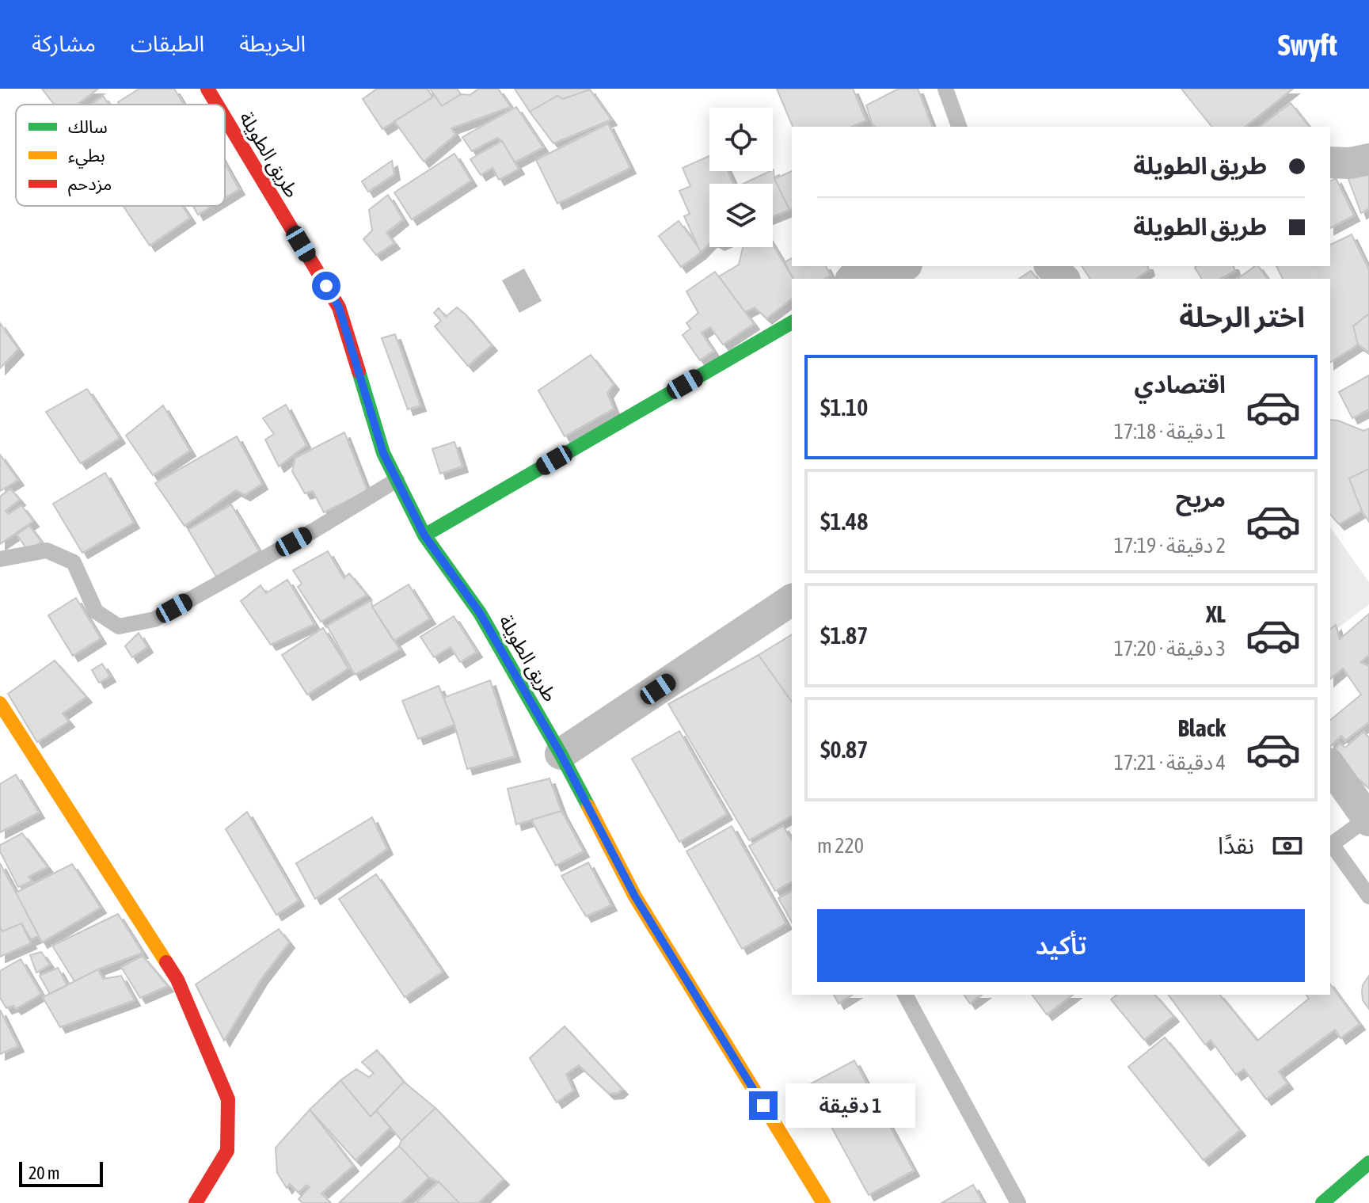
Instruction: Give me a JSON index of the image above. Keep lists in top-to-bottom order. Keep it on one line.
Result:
{"streets":{"street":["طريق الطويلة"]},"legend":["سالك","بطيء","مزدحم"],"scale_bar":"20 m","page":{"header":"Swyft","nav":["الخريطة","الطبقات","مشاركة"],"banner":["طريق الطويلة","طريق الطويلة"],"heading":"اختر الرحلة","list":[{"name":"اقتصادي","note":"1 دقيقة · 17:18","value":"$1.10"},{"name":"مريح","note":"2 دقيقة · 17:19","value":"$1.48"},{"name":"XL","note":"3 دقيقة · 17:20","value":"$1.87"},{"name":"Black","note":"4 دقيقة · 17:21","value":"$0.87"}],"pay":["نقدًا","220 m"],"buttons":"تأكيد","bubble":"1 دقيقة","scale":"20 m"}}
